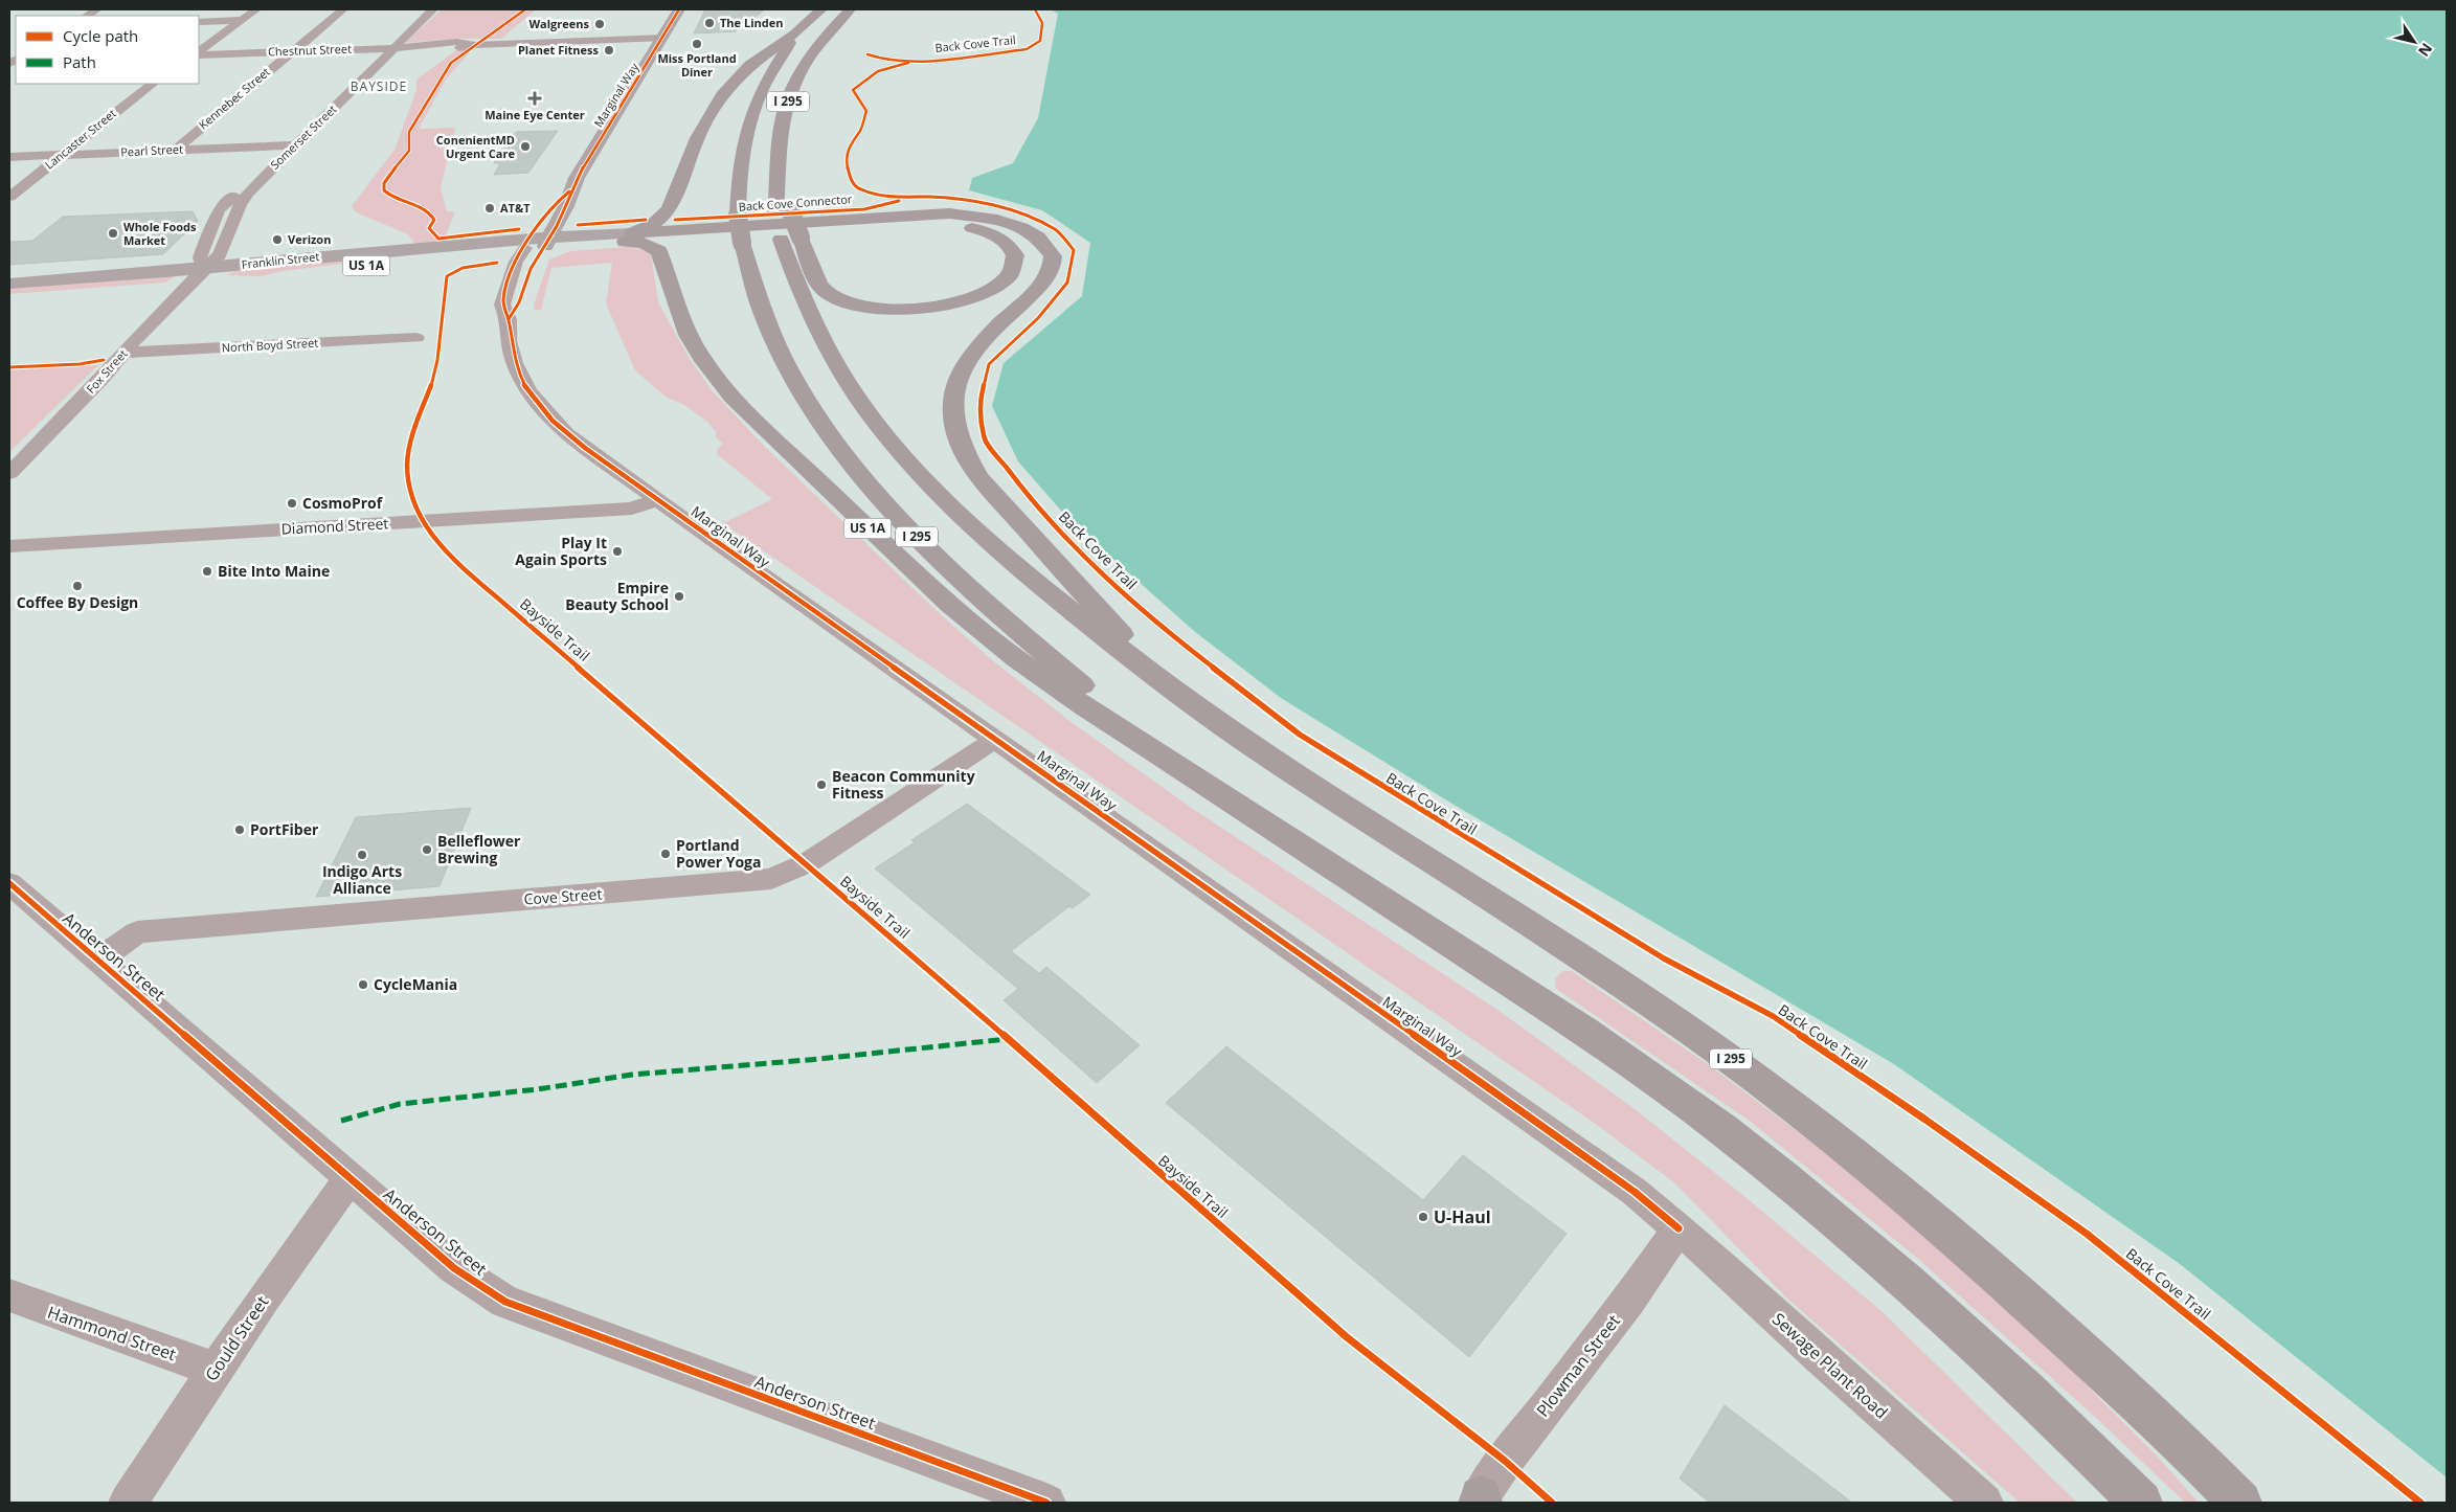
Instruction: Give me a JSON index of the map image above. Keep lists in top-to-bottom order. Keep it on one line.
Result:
{"streets":{"highway":["I 295","US 1A"],"main road":["Marginal Way","Franklin Street"],"street":["Chestnut Street","Kennebec Street","Somerset Street","Lancaster Street","Pearl Street","North Boyd Street","Fox Street","Diamond Street","Cove Street","Anderson Street","Hammond Street","Gould Street","Plowman Street","Sewage Plant Road"],"cycle path":["Back Cove Trail","Back Cove Connector","Bayside Trail"]},"crossings":[["Chestnut Street","Marginal Way"],["Chestnut Street","Kennebec Street"],["Chestnut Street","Somerset Street"],["Marginal Way","Franklin Street"],["Marginal Way","US 1A"],["Marginal Way","Diamond Street"],["Marginal Way","Cove Street"],["Marginal Way","Plowman Street"],["Marginal Way","Sewage Plant Road"],["Kennebec Street","Pearl Street"],["I 295","US 1A"],["Somerset Street","Pearl Street"],["Somerset Street","Franklin Street"],["Somerset Street","Fox Street"],["Lancaster Street","Pearl Street"],["Franklin Street","US 1A"],["Franklin Street","Fox Street"],["North Boyd Street","Fox Street"],["Cove Street","Anderson Street"],["Anderson Street","Gould Street"],["Hammond Street","Gould Street"],["Plowman Street","Sewage Plant Road"]],"districts":["BAYSIDE"],"places":{"other":["The Linden","Walgreens","Miss Portland Diner","Planet Fitness","ConenientMD Urgent Care","AT&T","Whole Foods Market","Verizon","CosmoProf","Play It Again Sports","Bite Into Maine","Coffee By Design","Empire Beauty School","Beacon Community Fitness","PortFiber","Belleflower Brewing","Portland Power Yoga","Indigo Arts Alliance","CycleMania","U-Haul"],"health":["Maine Eye Center"]},"legend":["Cycle path","Path"],"north":"bottom right"}
